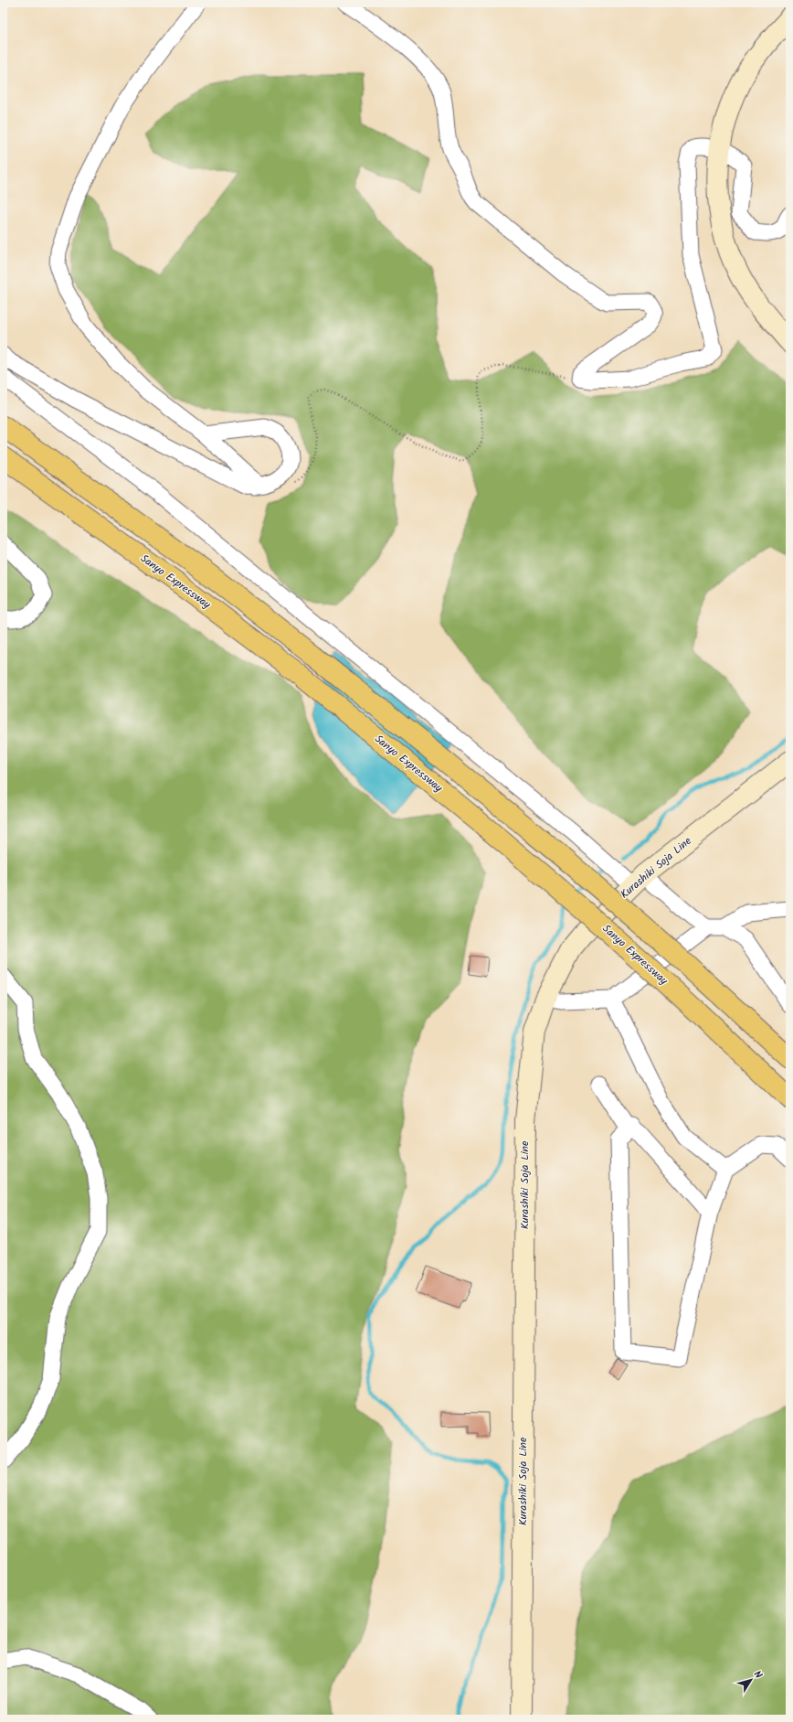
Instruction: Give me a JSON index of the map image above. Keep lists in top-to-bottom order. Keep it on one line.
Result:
{"streets":{"highway":["Sanyo Expressway"],"main road":["Kurashiki Soja Line"]},"north":"top right"}
